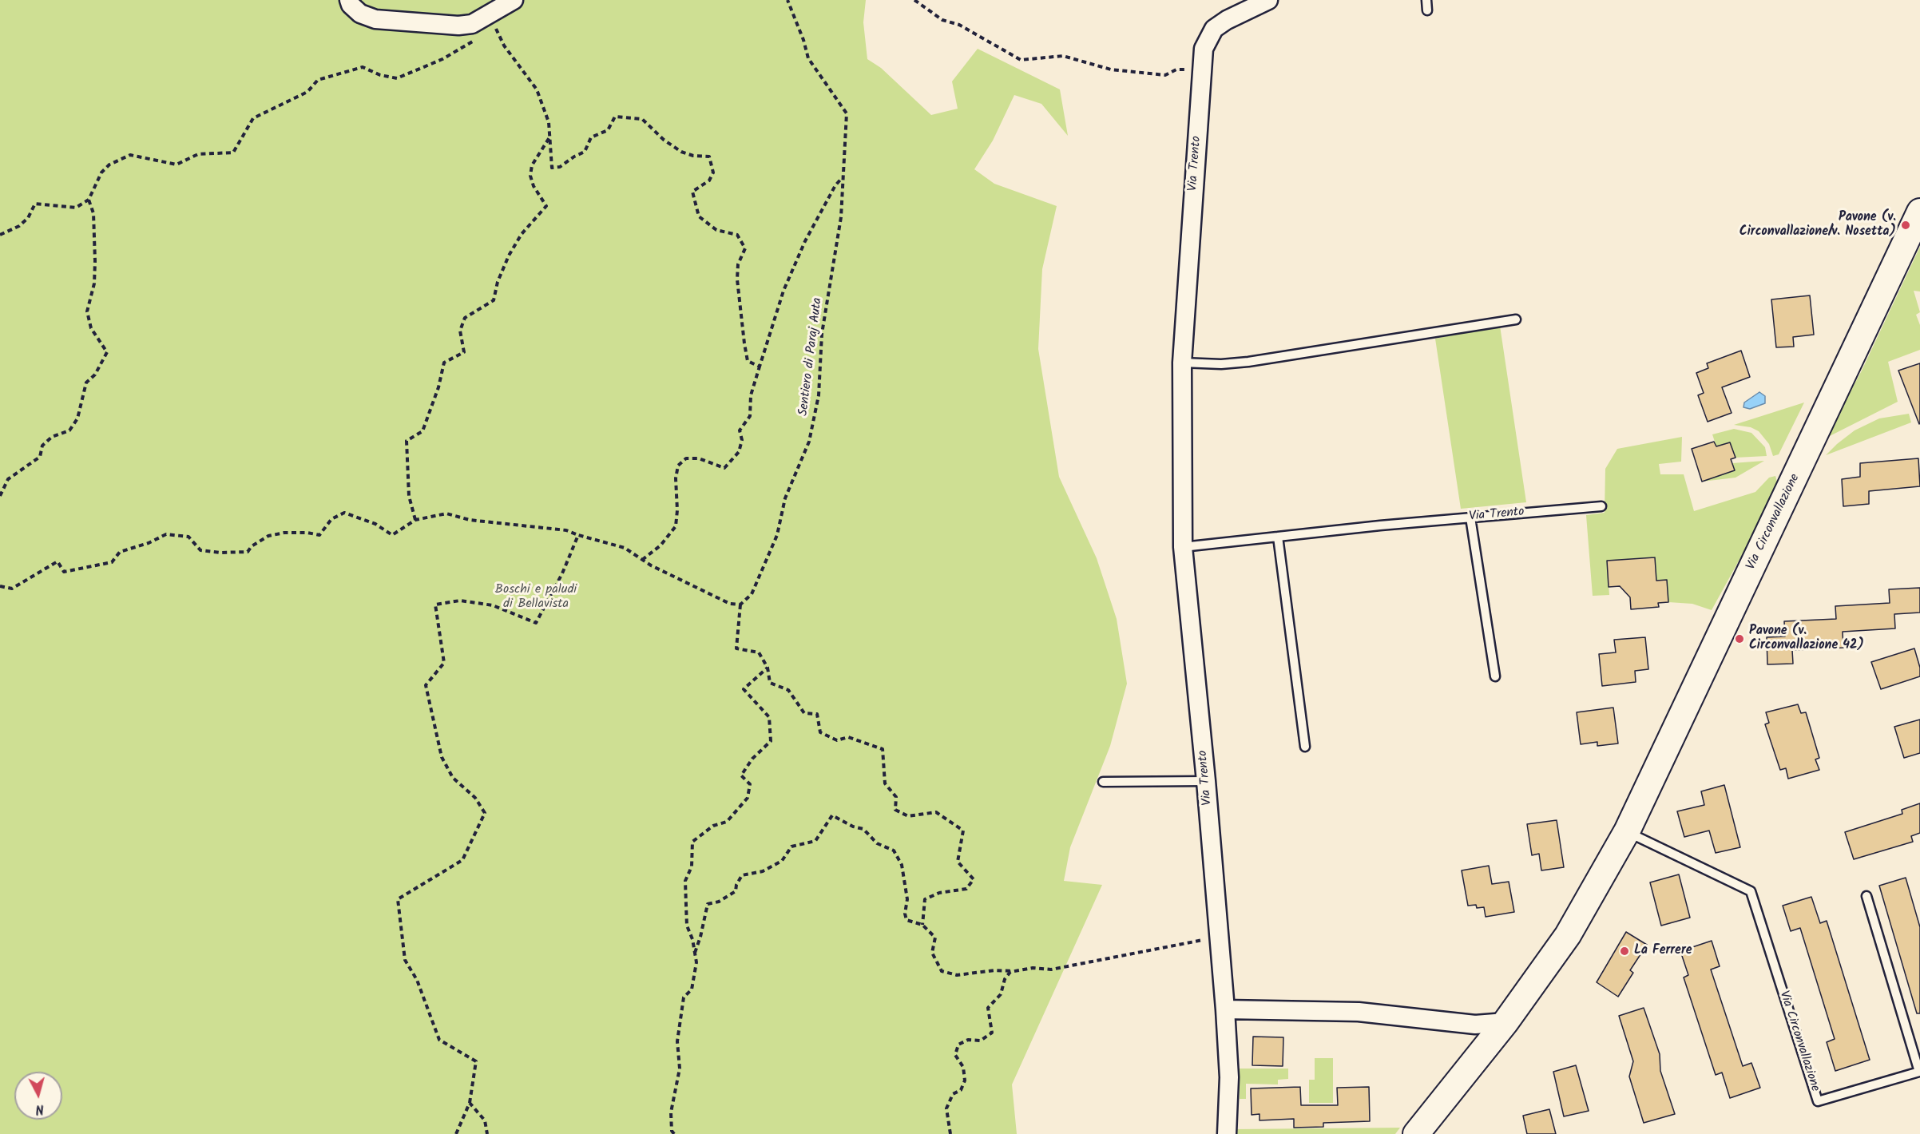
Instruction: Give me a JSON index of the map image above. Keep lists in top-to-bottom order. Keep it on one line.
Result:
{"streets":{"main road":["Via Circonvallazione"],"street":["Via Trento"],"path":["Sentiero di Paraj Auta"]},"parks":["Boschi e paludi di Bellavista"],"places":["Pavone (v. Circonvallazione/v. Nosetta)","Pavone (v. Circonvallazione 42)","La Ferrere"],"north":"bottom"}
